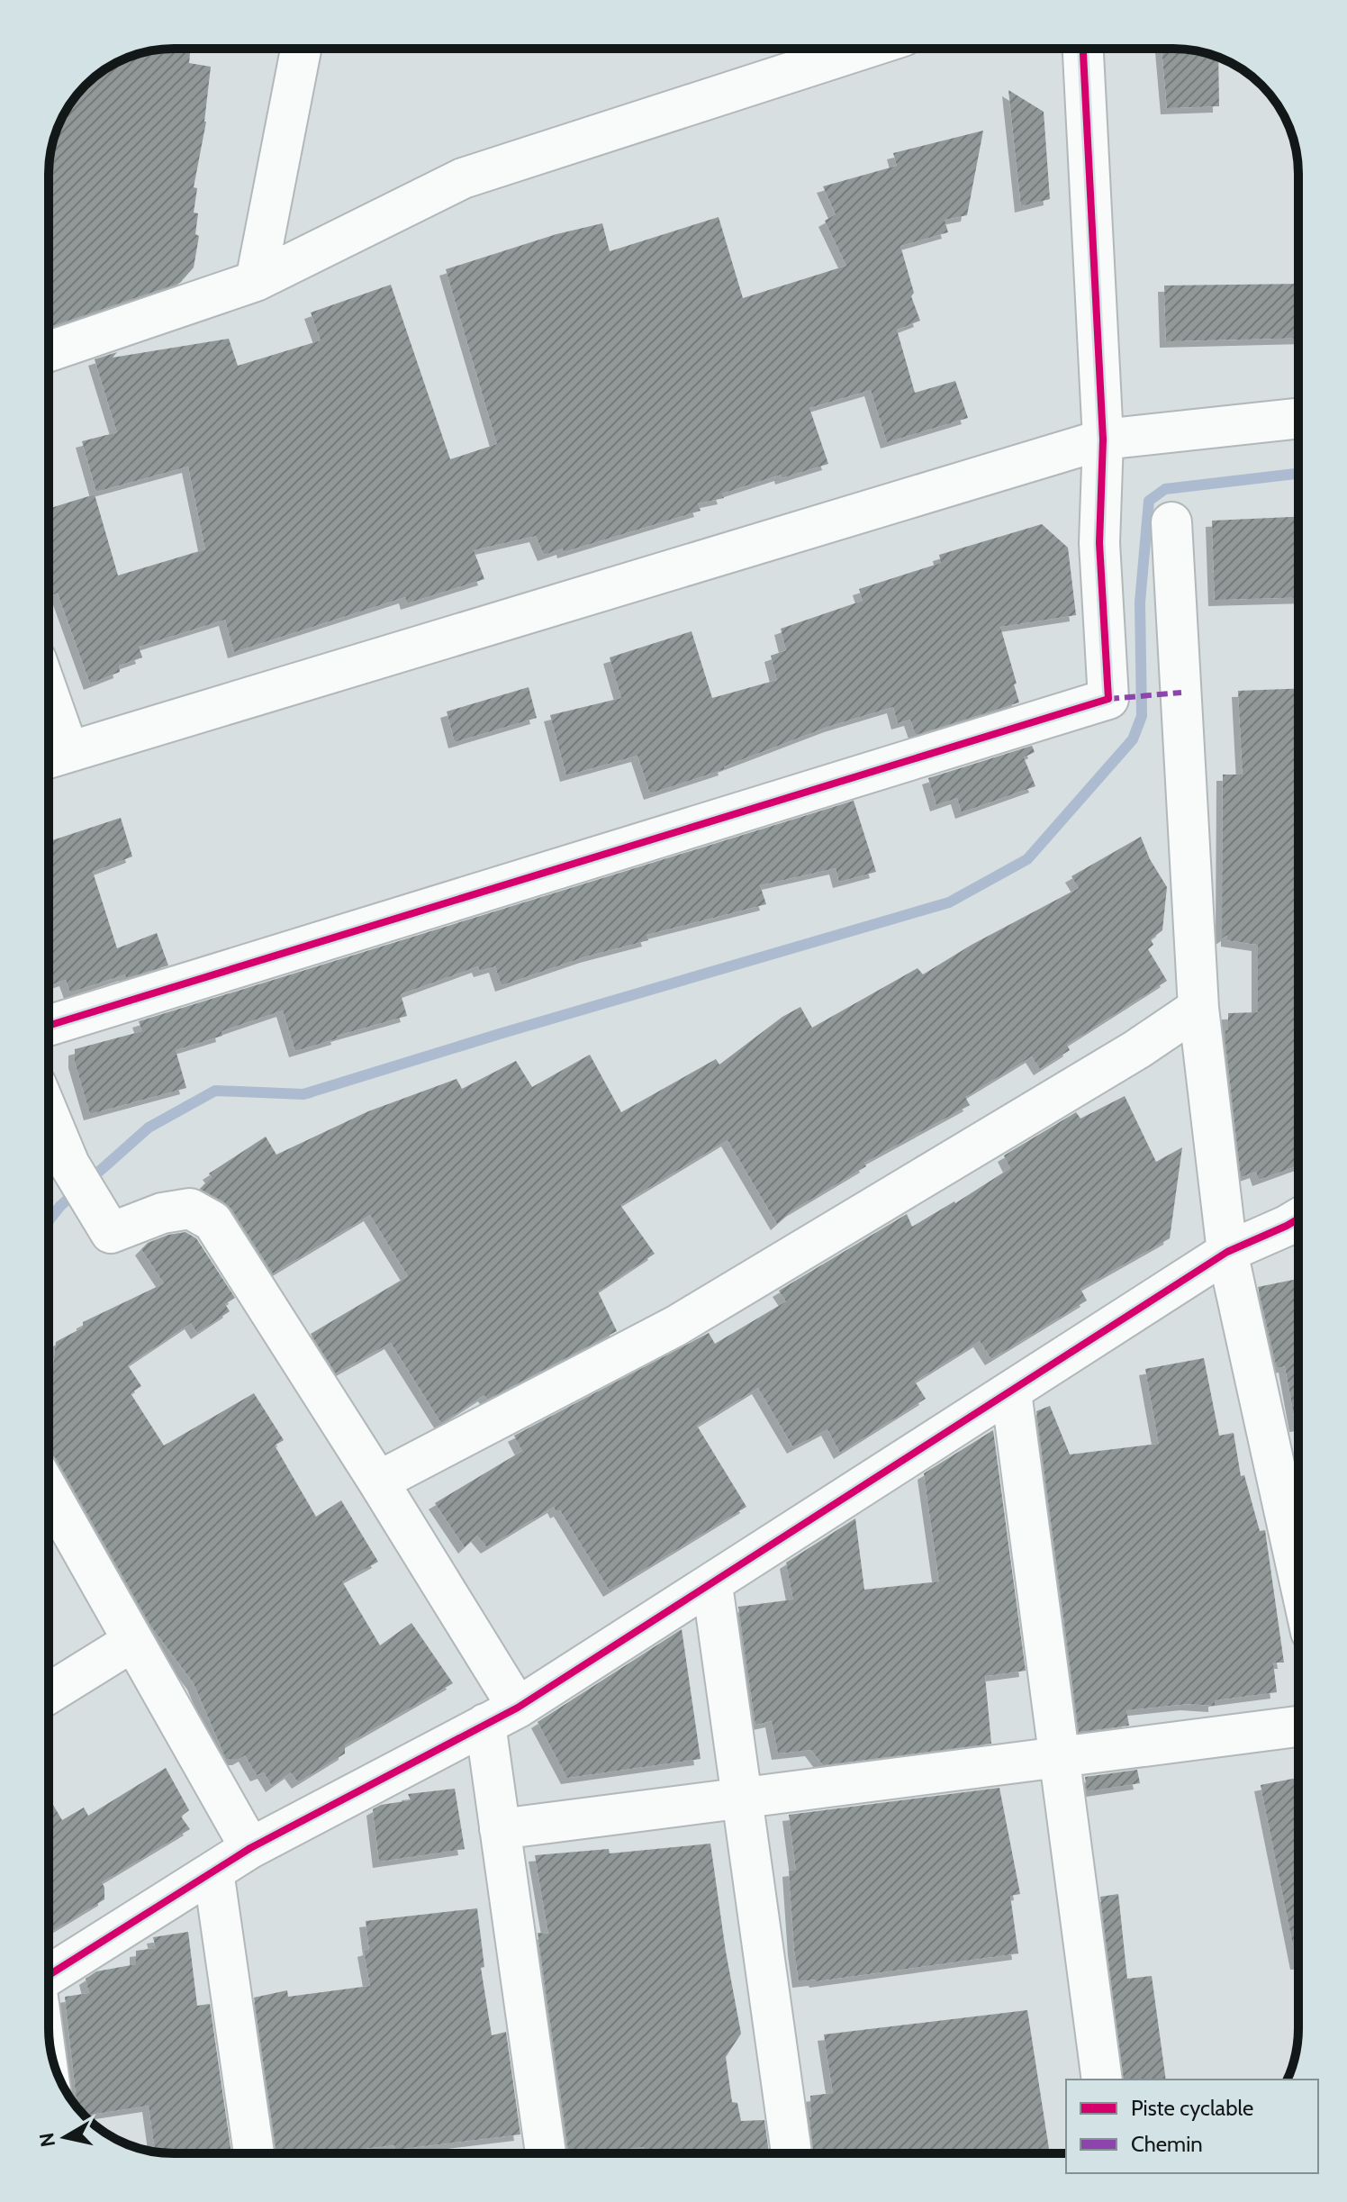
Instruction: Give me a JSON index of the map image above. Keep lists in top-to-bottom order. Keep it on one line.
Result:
{"legend":["Piste cyclable","Chemin"],"north":"left"}
